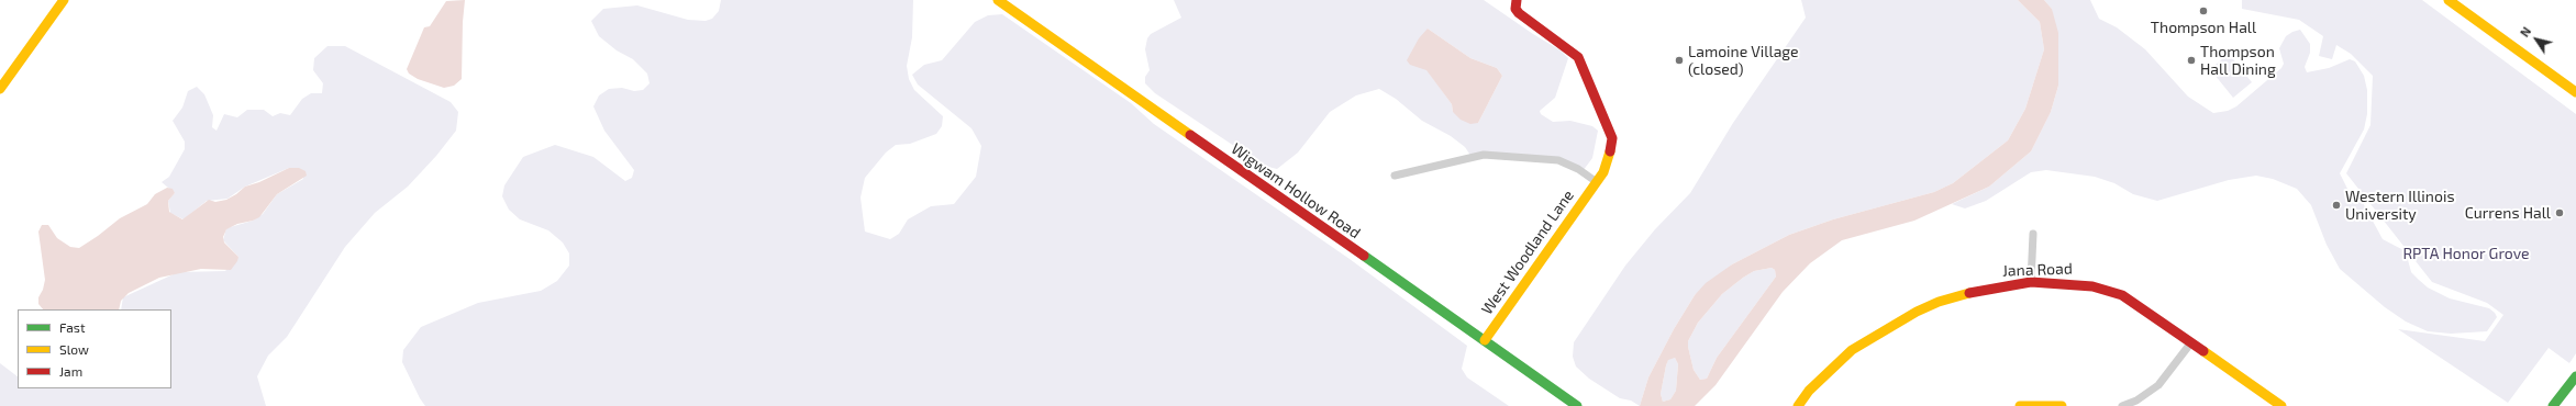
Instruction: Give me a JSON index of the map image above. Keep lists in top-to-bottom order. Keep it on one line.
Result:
{"streets":{"street":["Wigwam Hollow Road","West Woodland Lane","Jana Road"]},"crossings":[["Wigwam Hollow Road","West Woodland Lane"]],"parks":["RPTA Honor Grove"],"places":["Thompson Hall","Lamoine Village (closed)","Thompson Hall Dining","Western Illinois University","Currens Hall"],"legend":["Fast","Slow","Jam"],"north":"top left"}
